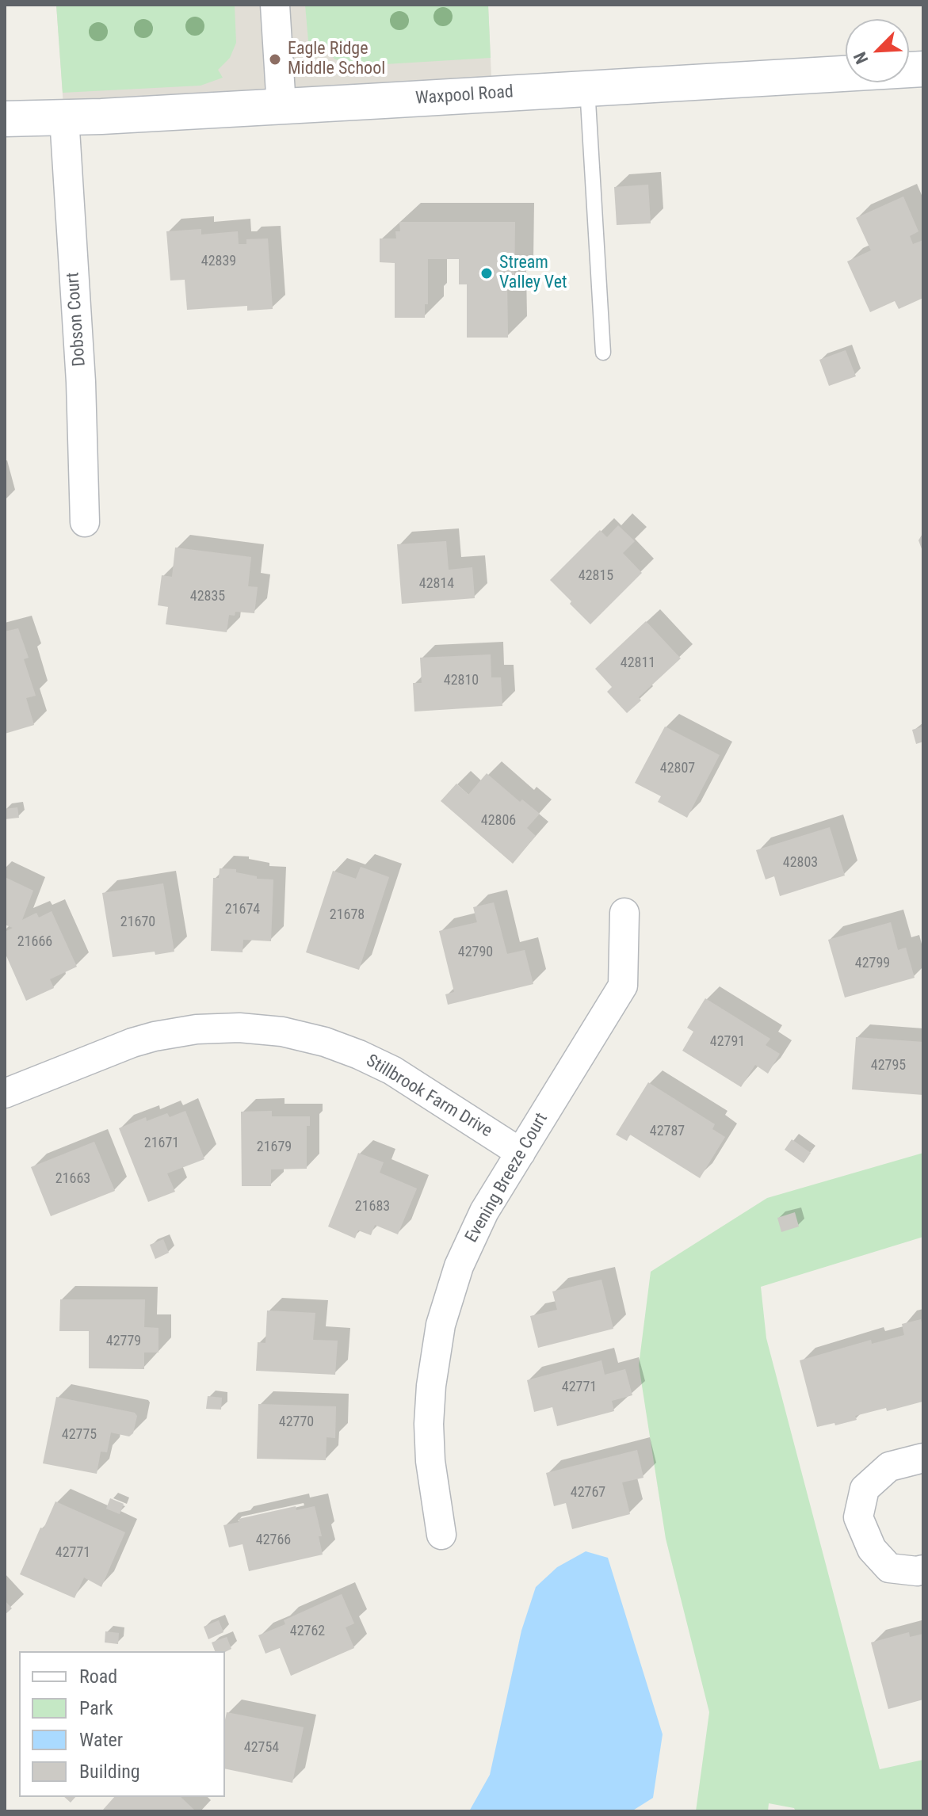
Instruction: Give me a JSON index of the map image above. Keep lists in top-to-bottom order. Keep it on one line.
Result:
{"streets":{"street":["Waxpool Road","Dobson Court","Stillbrook Farm Drive","Evening Breeze Court"]},"crossings":[["Waxpool Road","Dobson Court"],["Stillbrook Farm Drive","Evening Breeze Court"]],"places":["Eagle Ridge Middle School","Stream Valley Vet"],"house_numbers":["42839","42815","42814","42835","42811","42810","42807","42806","42803","21674","21678","21670","21666","42790","42799","42791","42795","42787","21671","21679","21663","21683","42779","42771","42770","42775","42767","42766","42771","42762","42754"],"legend":["Road","Park","Water","Building"],"north":"bottom left"}
